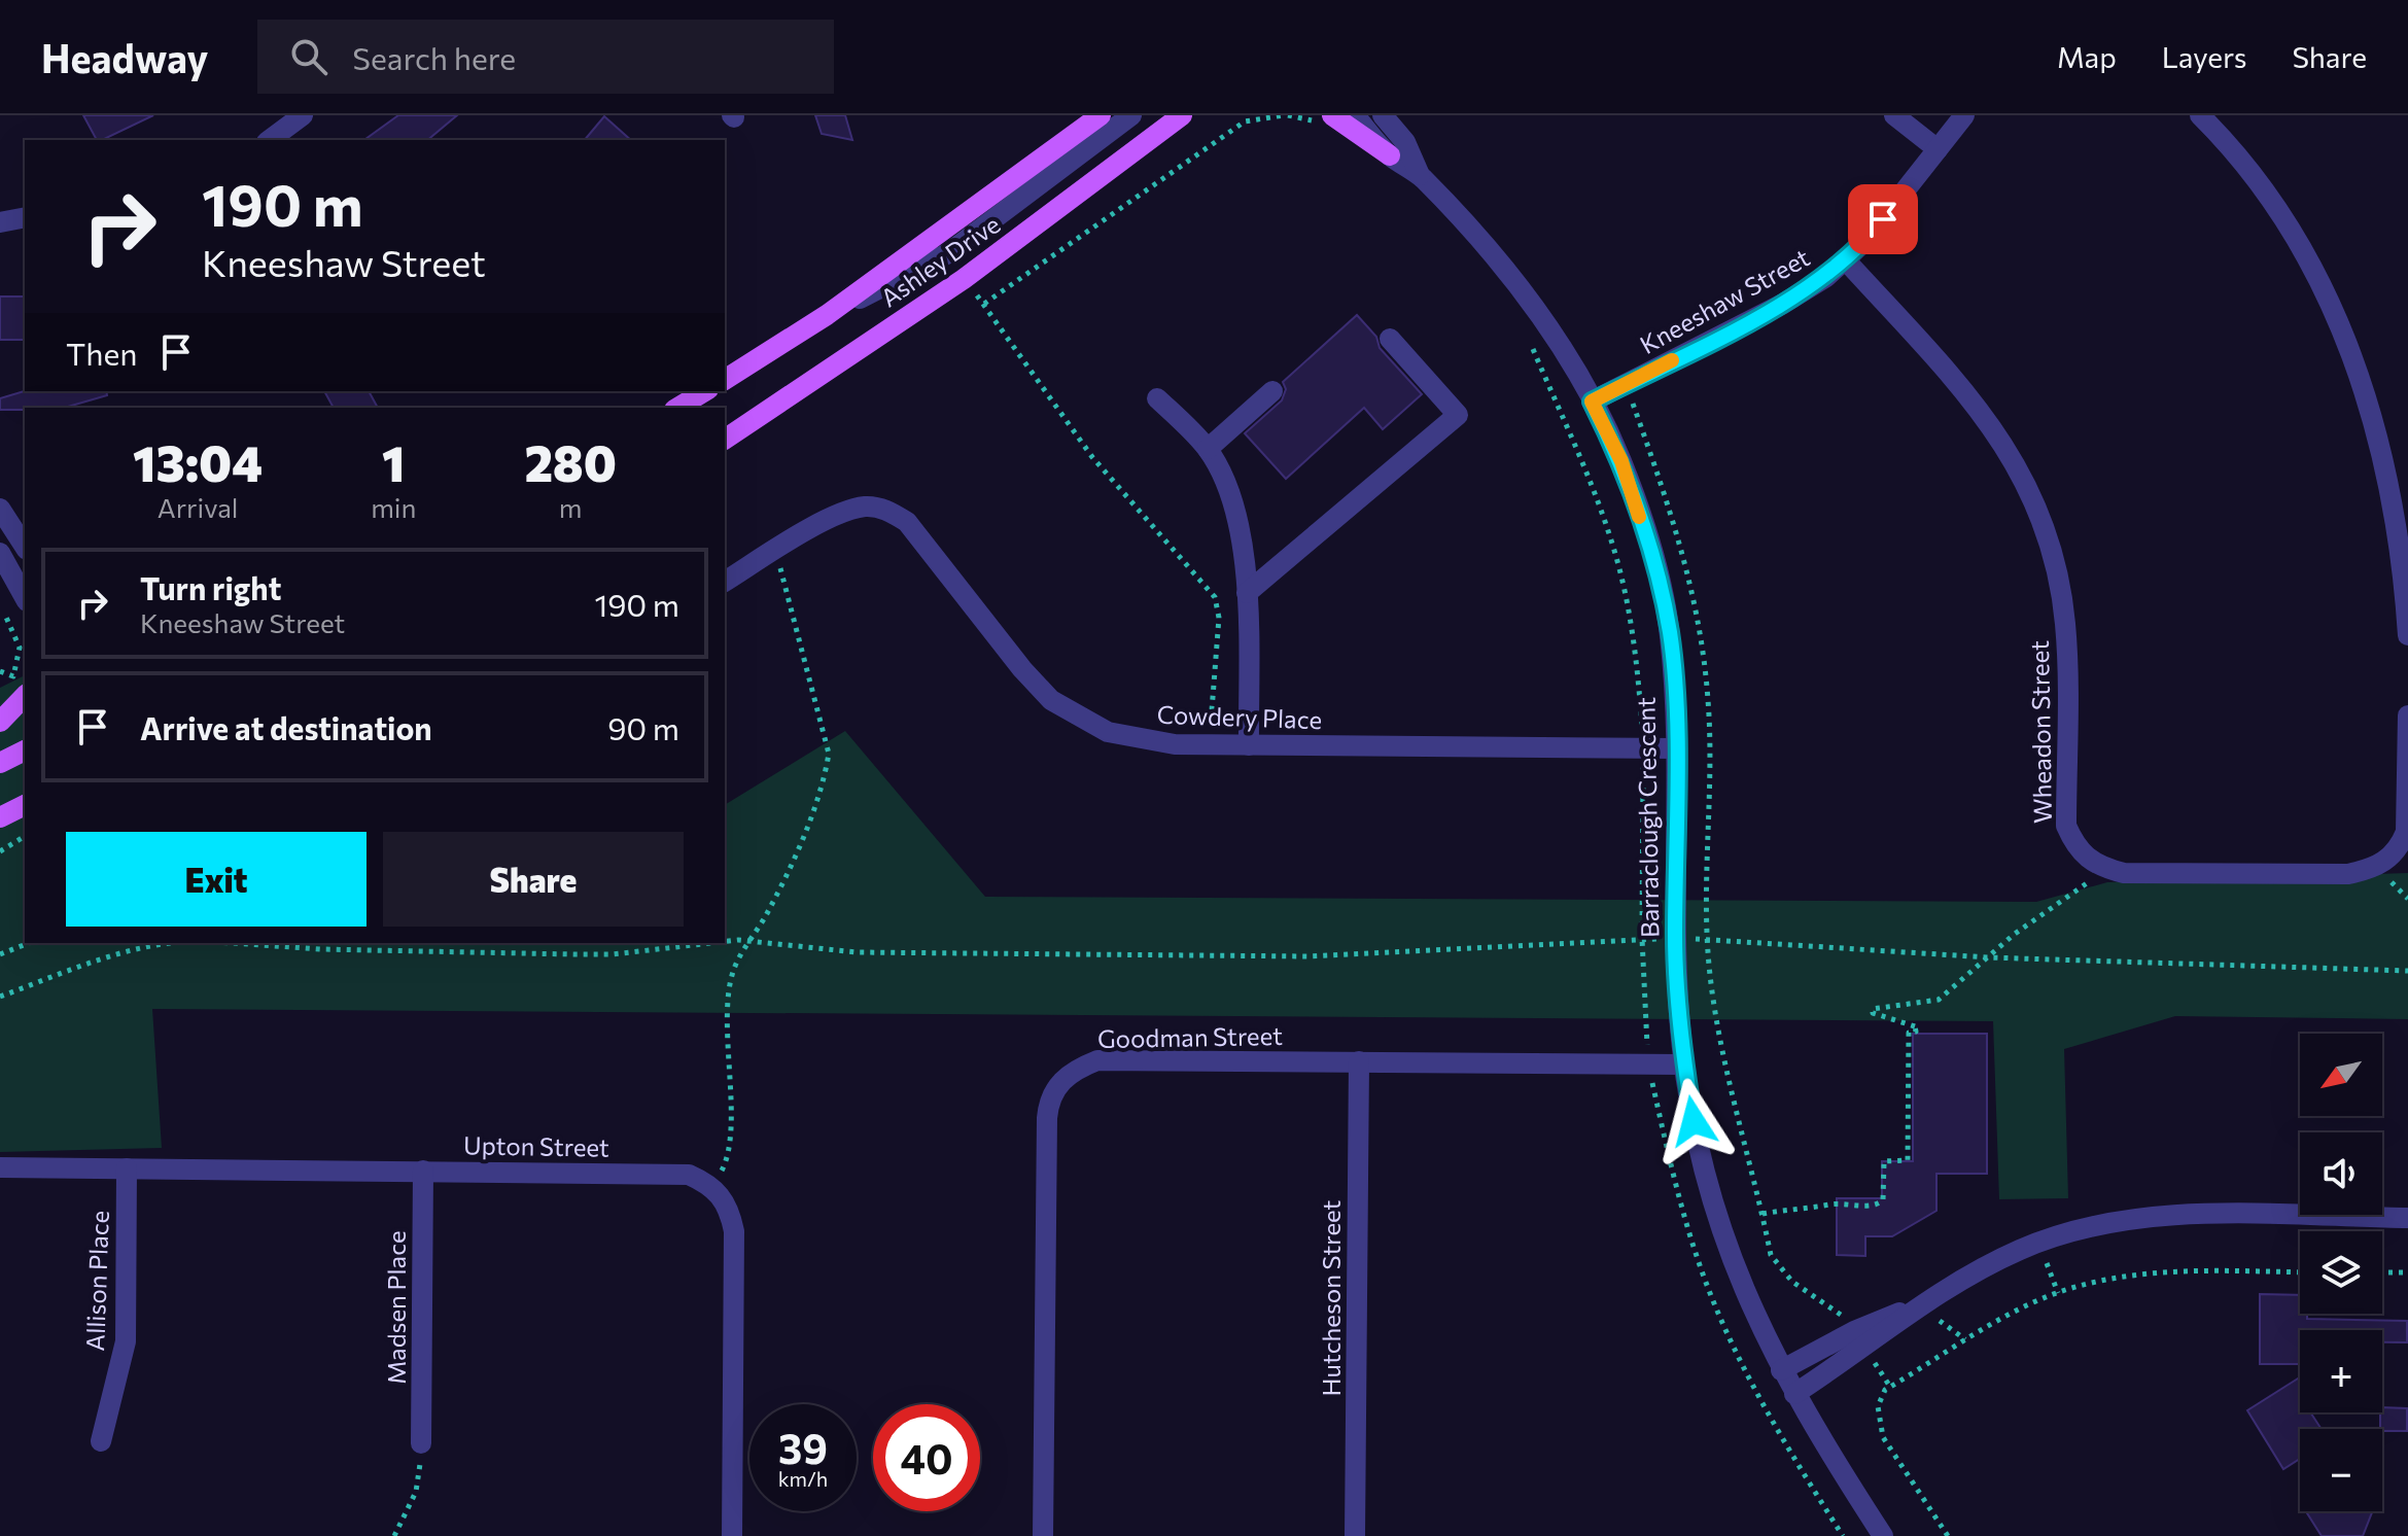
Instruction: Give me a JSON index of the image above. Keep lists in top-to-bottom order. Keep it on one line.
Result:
{"streets":{"main road":["Ashley Drive"],"street":["Kneeshaw Street","Cowdery Place","Wheadon Street","Barraclough Crescent","Goodman Street","Upton Street","Allison Place","Hutcheson Street","Madsen Place"]},"crossings":[["Kneeshaw Street","Wheadon Street"],["Kneeshaw Street","Barraclough Crescent"],["Cowdery Place","Barraclough Crescent"],["Barraclough Crescent","Goodman Street"],["Goodman Street","Hutcheson Street"],["Upton Street","Allison Place"],["Upton Street","Madsen Place"]],"north":"bottom left","page":{"header":"Headway","search":"Search here","nav":["Map","Layers","Share"],"turn":["190 m","Kneeshaw Street"],"then":"Then","eta":["13:04","Arrival","1","min","280","m"],"list":[{"name":"Turn right","note":"Kneeshaw Street","value":"190 m"},{"name":"Arrive at destination","value":"90 m"}],"buttons":["Exit","Share"],"map_buttons":["+","−"],"speed":"39 km/h","limit":"40"}}
